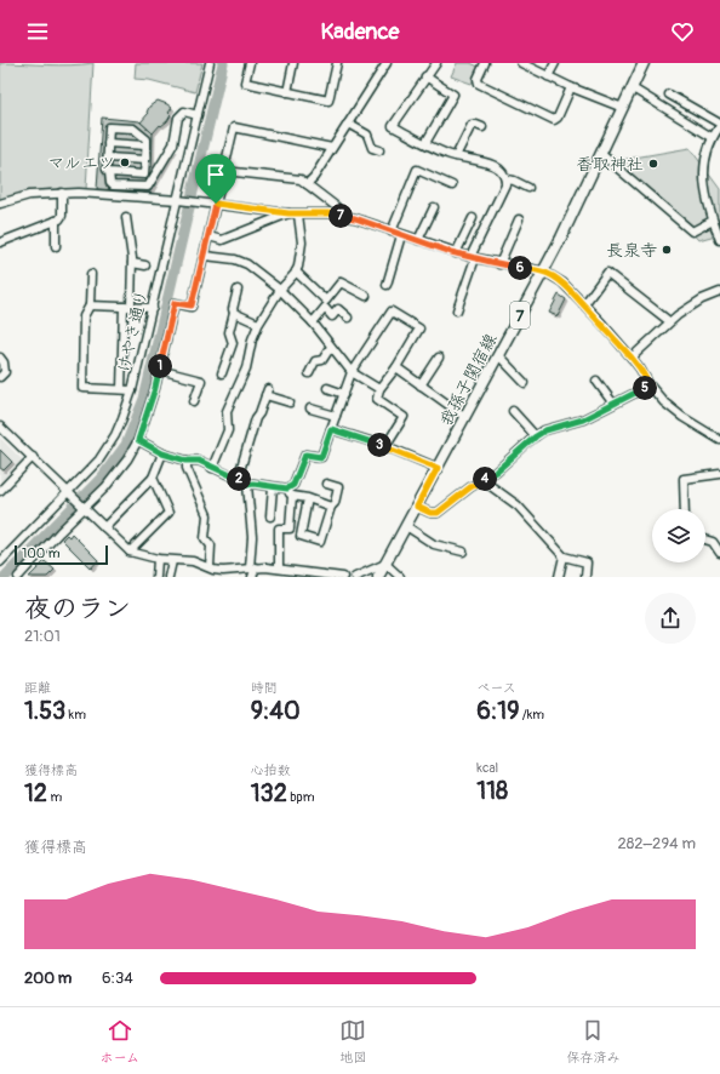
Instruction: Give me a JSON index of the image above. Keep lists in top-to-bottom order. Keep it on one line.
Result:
{"streets":{"main road":["7","我孫子関宿線"],"street":["けやき通り"]},"places":["マルエツ","香取神社","長泉寺"],"scale_bar":"100 m","page":{"header":"Kadence","pins":["7","6","1","5","3","2","4"],"scale":"100 m","heading":["夜のラン","21:01"],"stats":[["距離","1.53 km"],["時間","9:40"],["ペース","6:19 /km"],["獲得標高","12 m"],["心拍数","132 bpm"],["kcal","118"]],"chart":["獲得標高","282–294 m"],"list":[{"name":"200 m","note":"6:34"}],"tabs":["ホーム","地図","保存済み"]}}
